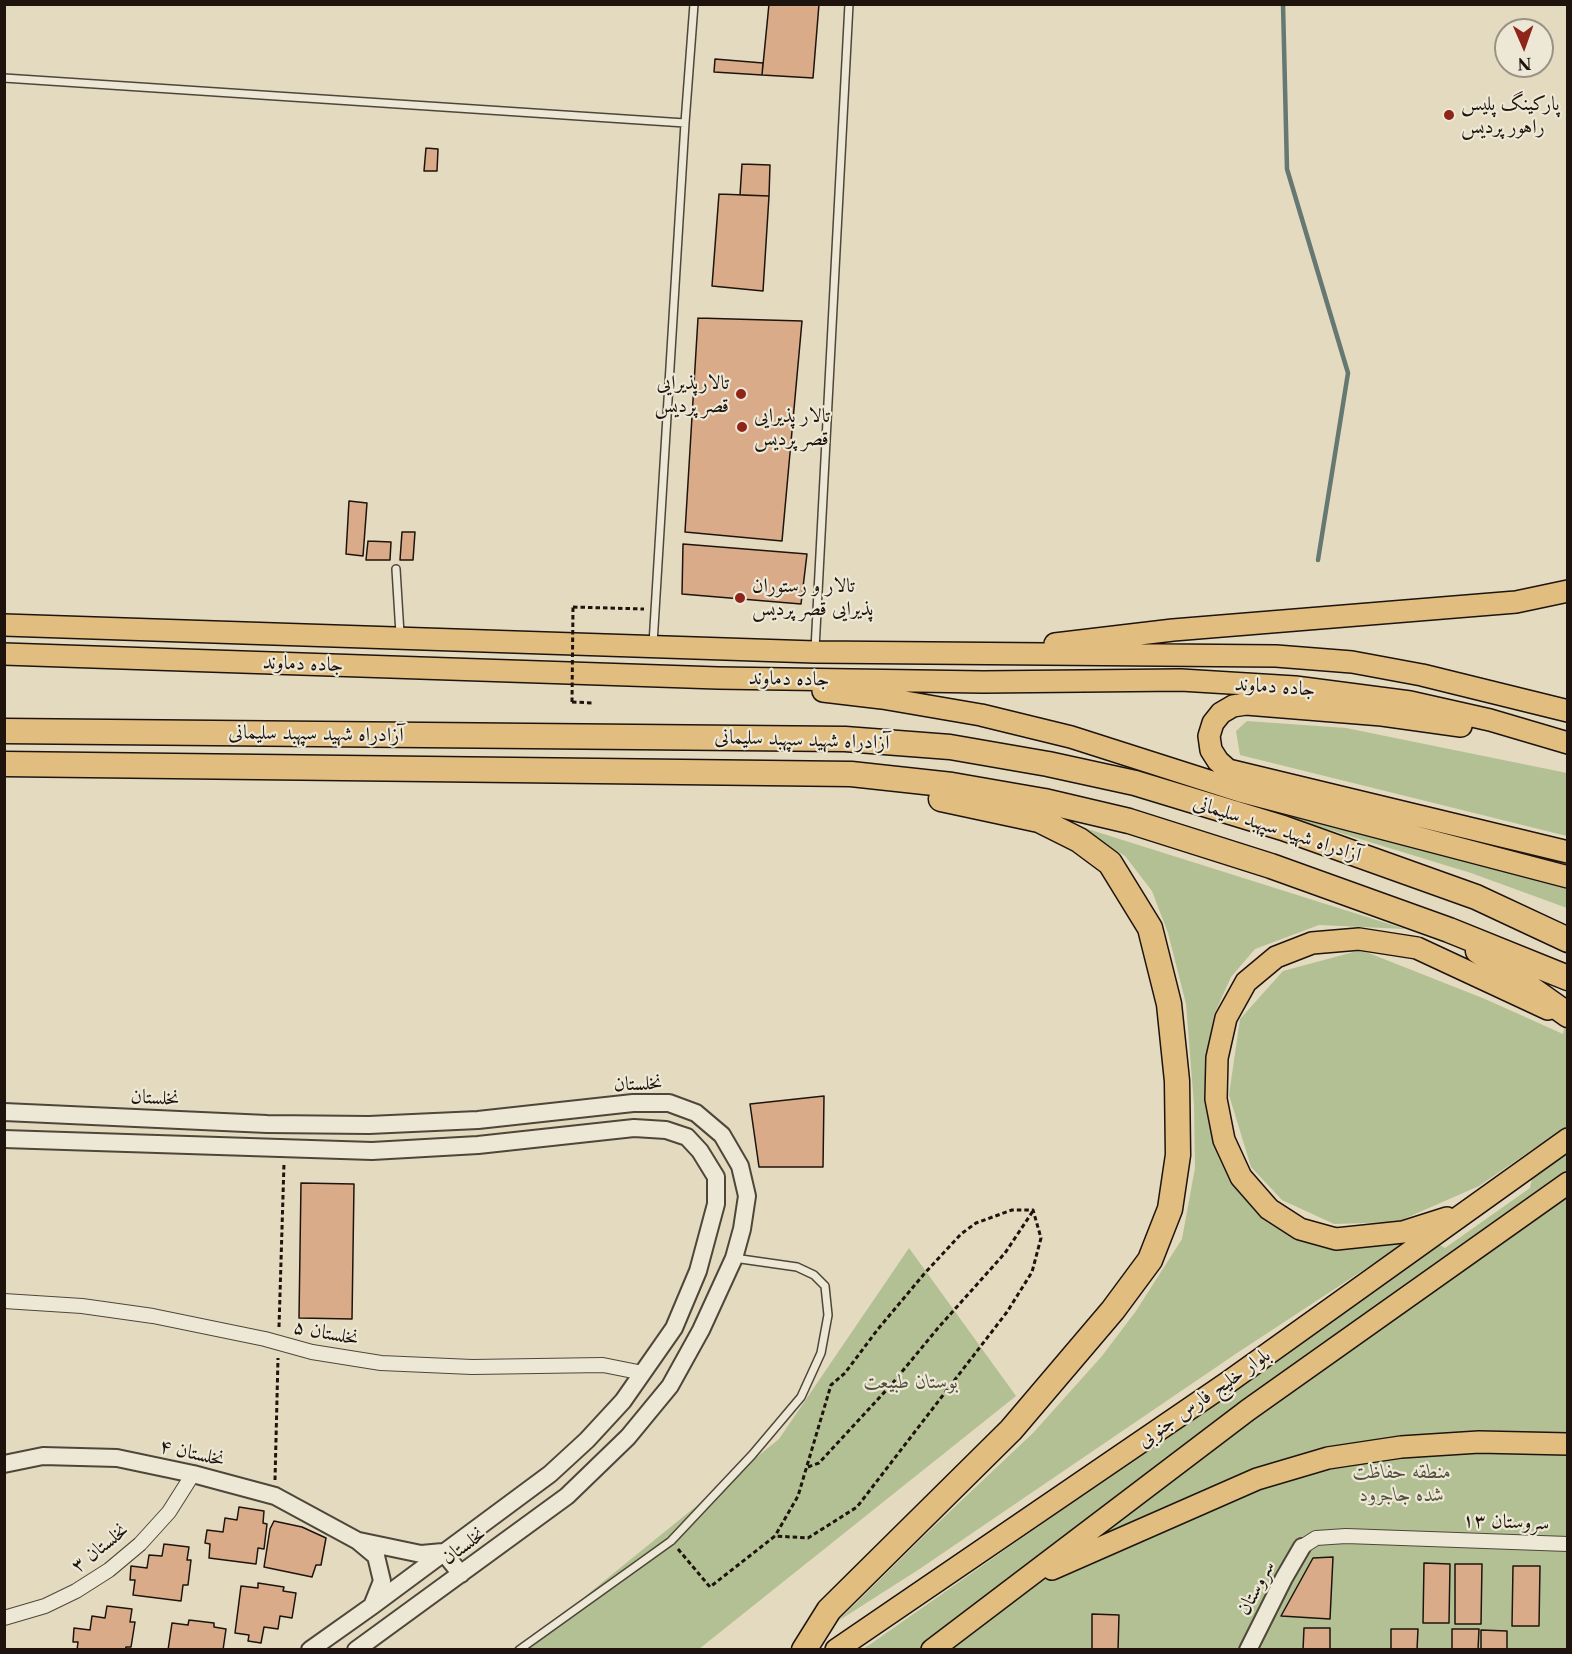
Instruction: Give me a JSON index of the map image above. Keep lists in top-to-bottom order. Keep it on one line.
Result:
{"streets":{"highway":["جاده دماوند","آزادراه شهید سپهبد سلیمانی","بلوار خلیج فارس جنوبی"],"street":["نخلستان","نخلستان ۵","نخلستان ۴","سروستان ۱۳","نخلستان ۳","سروستان"]},"crossings":[["نخلستان","نخلستان ۵"],["نخلستان ۴","نخلستان ۳"],["سروستان ۱۳","سروستان"]],"parks":["بوستان طبیعت","منطقه حفاظت شده جاجرود"],"places":["پارکینگ پلیس راهور پردیس","تالارپذیرایی قصر پردیس","تالار پذیرایی قصر پردیس","تالار و رستوران پذیرایی قصر پردیس"],"north":"bottom"}
